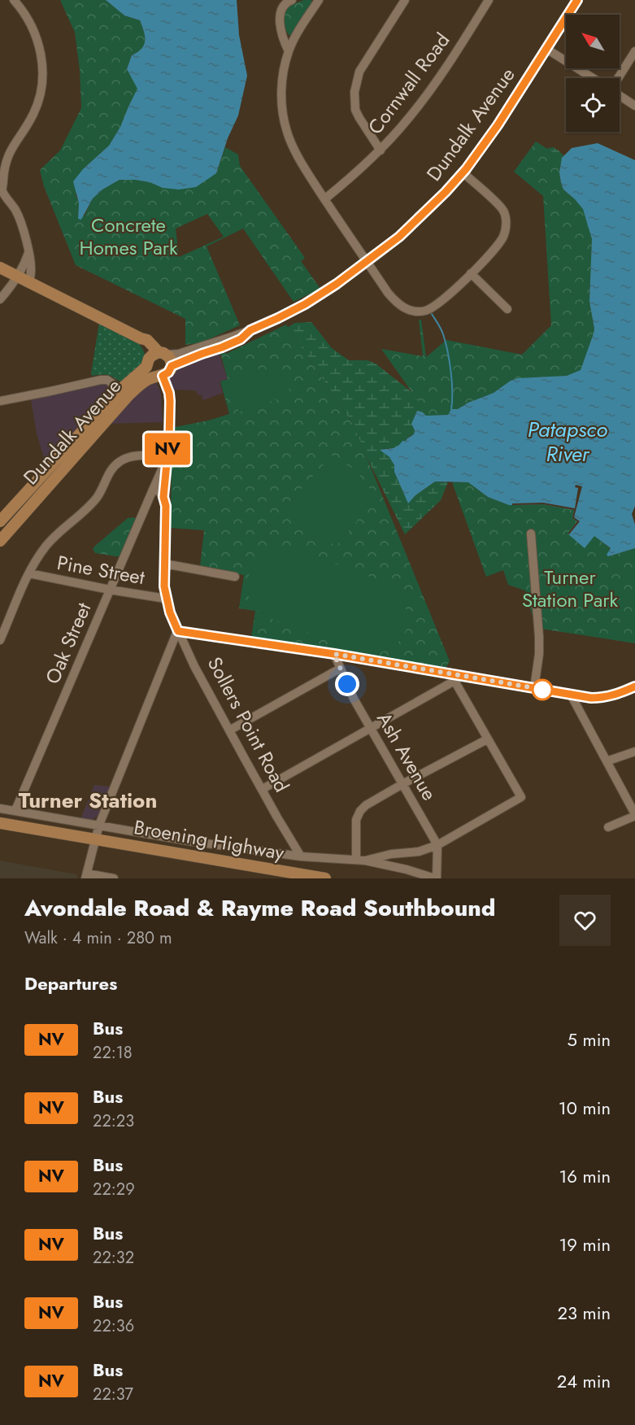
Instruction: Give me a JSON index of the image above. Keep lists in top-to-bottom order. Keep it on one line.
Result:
{"streets":{"main road":["Dundalk Avenue","Broening Highway"],"street":["Cornwall Road","Pine Street","Oak Street","Sollers Point Road","Ash Avenue"]},"crossings":[["Dundalk Avenue","Sollers Point Road"],["Pine Street","Oak Street"],["Pine Street","Sollers Point Road"],["Oak Street","Sollers Point Road"]],"districts":["Turner Station"],"water":["Patapsco River"],"parks":["Concrete Homes Park","Turner Station Park"],"lines":["bus line NV"],"north":"top left","page":{"on_map":"NV","heading":[["Avondale Road & Rayme Road Southbound","Walk · 4 min · 280 m"],"Departures"],"list":[{"mark":"NV","name":"Bus","note":"22:18","value":"5 min"},{"mark":"NV","name":"Bus","note":"22:23","value":"10 min"},{"mark":"NV","name":"Bus","note":"22:29","value":"16 min"},{"mark":"NV","name":"Bus","note":"22:32","value":"19 min"},{"mark":"NV","name":"Bus","note":"22:36","value":"23 min"},{"mark":"NV","name":"Bus","note":"22:37","value":"24 min"}]}}
